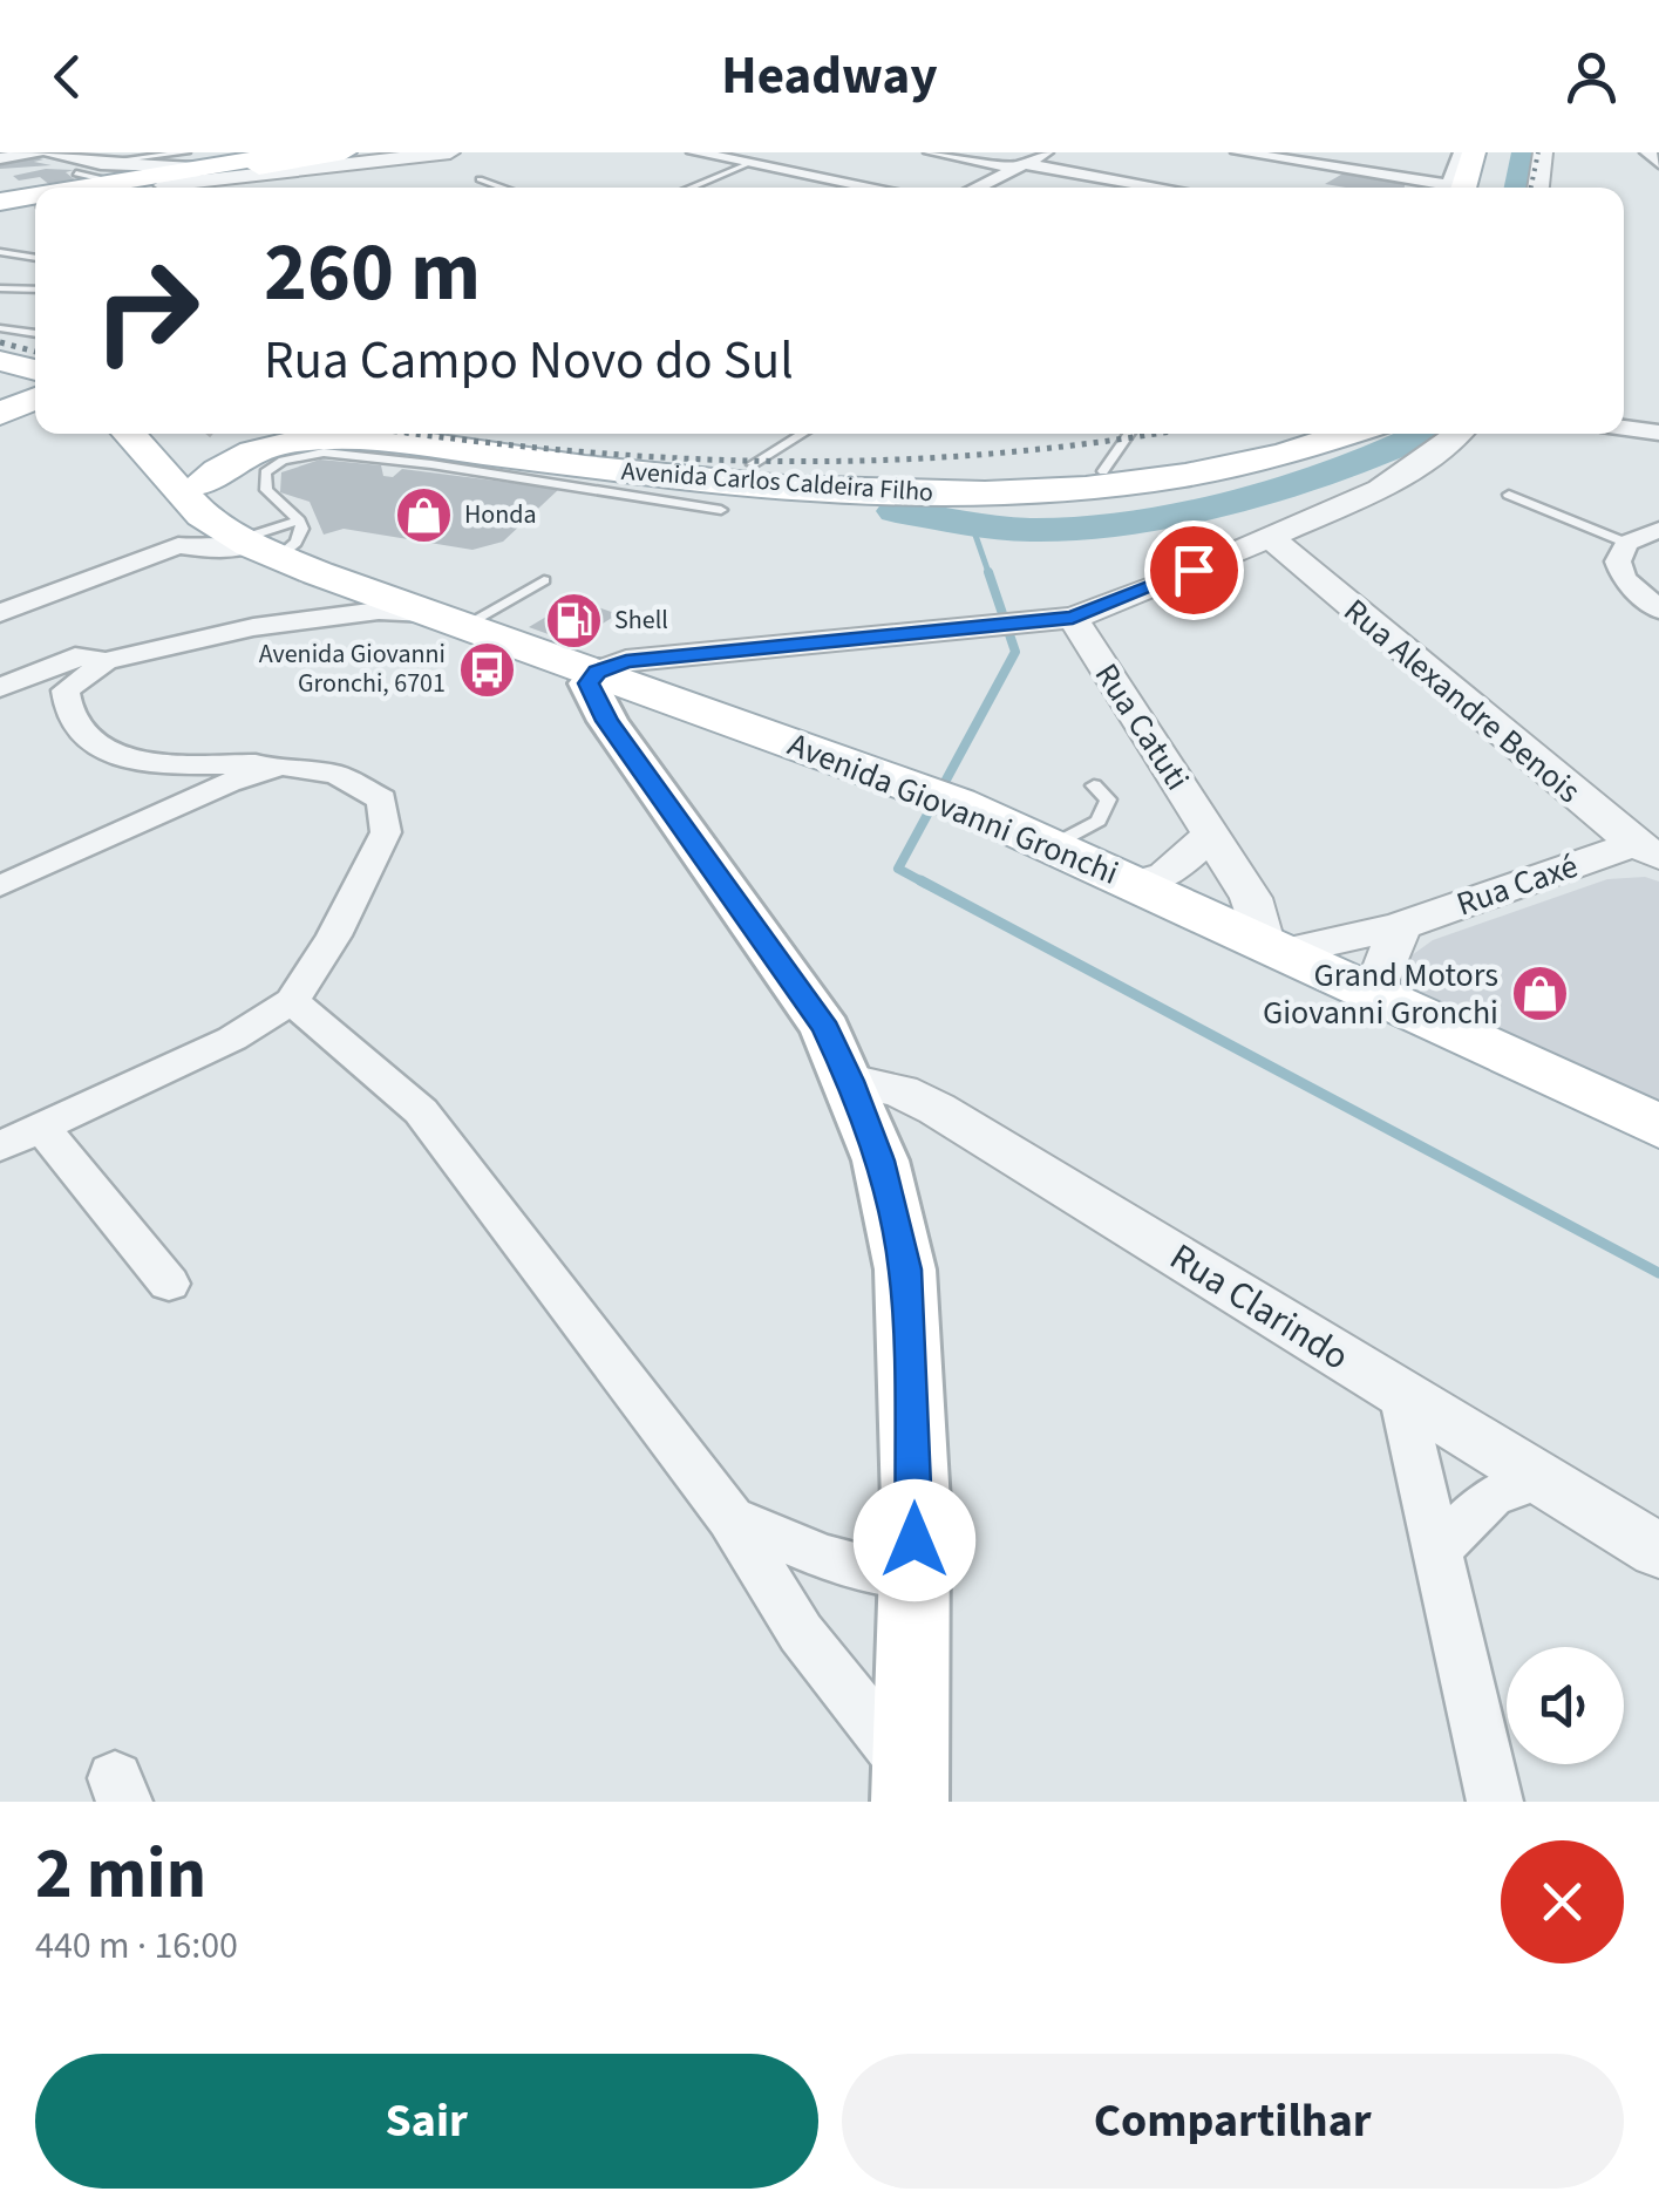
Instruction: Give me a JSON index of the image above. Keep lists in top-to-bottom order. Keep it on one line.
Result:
{"streets":{"main road":["Avenida Carlos Caldeira Filho","Avenida Giovanni Gronchi"],"street":["Rua Alexandre Benois","Rua Catuti","Rua Caxé","Rua Clarindo"]},"crossings":[["Rua Alexandre Benois","Rua Caxé"],["Rua Catuti","Avenida Giovanni Gronchi"],["Rua Catuti","Rua Caxé"],["Avenida Giovanni Gronchi","Rua Caxé"]],"places":{"shop":["Honda","Grand Motors Giovanni Gronchi"],"fuel station":["Shell"],"bus stop":["Avenida Giovanni Gronchi, 6701"]},"page":{"header":"Headway","turn":["260 m","Rua Campo Novo do Sul"],"heading":["2 min","440 m · 16:00"],"buttons":["Sair","Compartilhar"]}}
